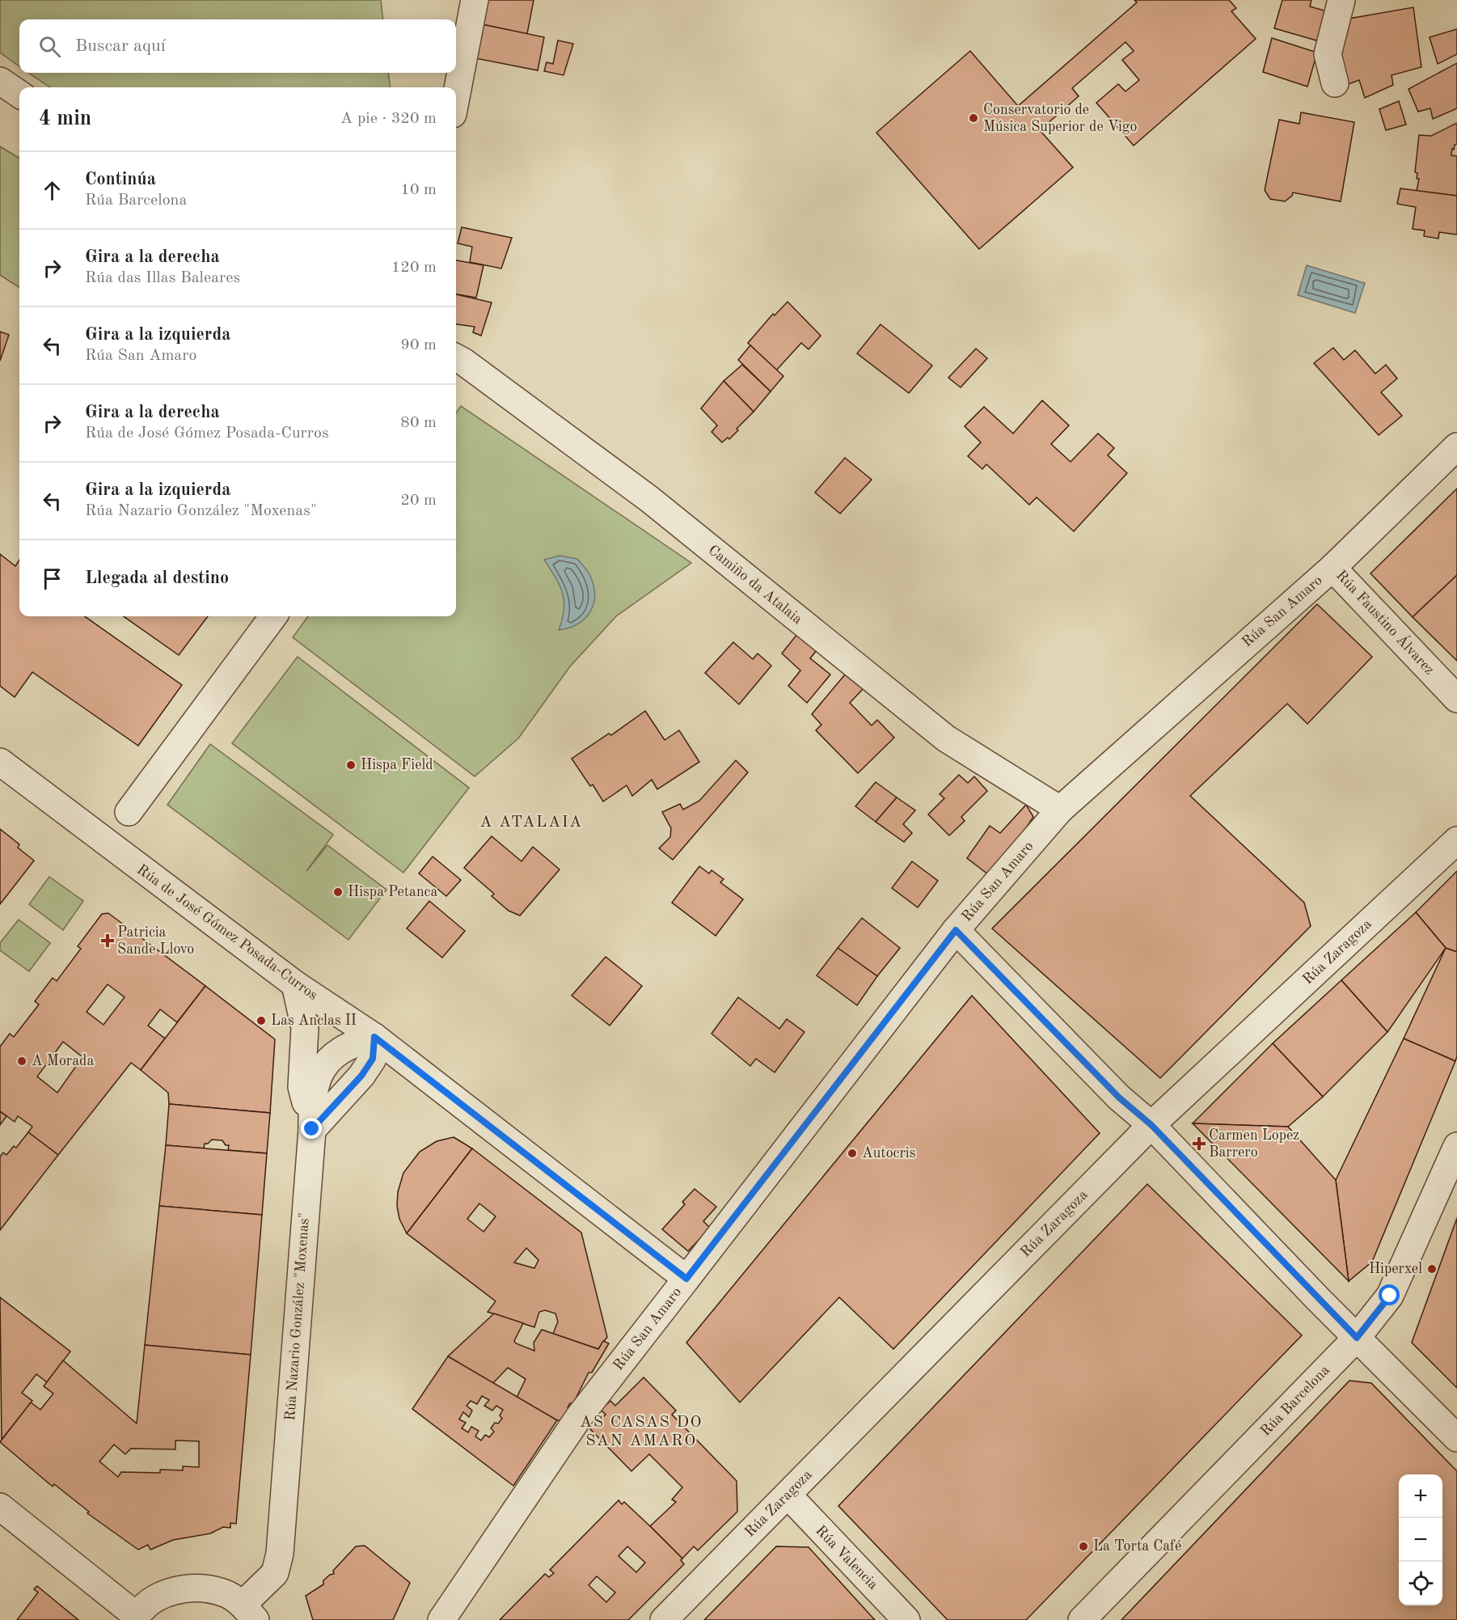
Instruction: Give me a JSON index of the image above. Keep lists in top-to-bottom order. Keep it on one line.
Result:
{"streets":{"street":["Camiño da Atalaia","Rúa San Amaro","Rúa Faustino Álvarez","Rúa de José Gómez Posada-Curros","Rúa Zaragoza","Rúa Nazario González \"Moxenas\"","Rúa Barcelona","Rúa Valencia"]},"crossings":[["Camiño da Atalaia","Rúa San Amaro"],["Rúa San Amaro","Rúa Faustino Álvarez"],["Rúa San Amaro","Rúa de José Gómez Posada-Curros"],["Rúa de José Gómez Posada-Curros","Rúa Nazario González \"Moxenas\""],["Rúa Zaragoza","Rúa Valencia"]],"districts":["A ATALAIA","AS CASAS DO SAN AMARO"],"places":{"other":["Conservatorio de Música Superior de Vigo","Hispa Field","Hispa Petanca","Las Anclas II","A Morada","Autocris","Hiperxel","La Torta Café"],"health":["Patricia Sande Llovo","Carmen Lopez Barrero"]},"page":{"search":"Buscar aquí","heading":["4 min","A pie · 320 m"],"list":[["Continúa","Rúa Barcelona","10 m"],["Gira a la derecha","Rúa das Illas Baleares","120 m"],["Gira a la izquierda","Rúa San Amaro","90 m"],["Gira a la derecha","Rúa de José Gómez Posada-Curros","80 m"],["Gira a la izquierda","Rúa Nazario González \"Moxenas\"","20 m"],"Llegada al destino"],"map_buttons":["+","−"]}}
